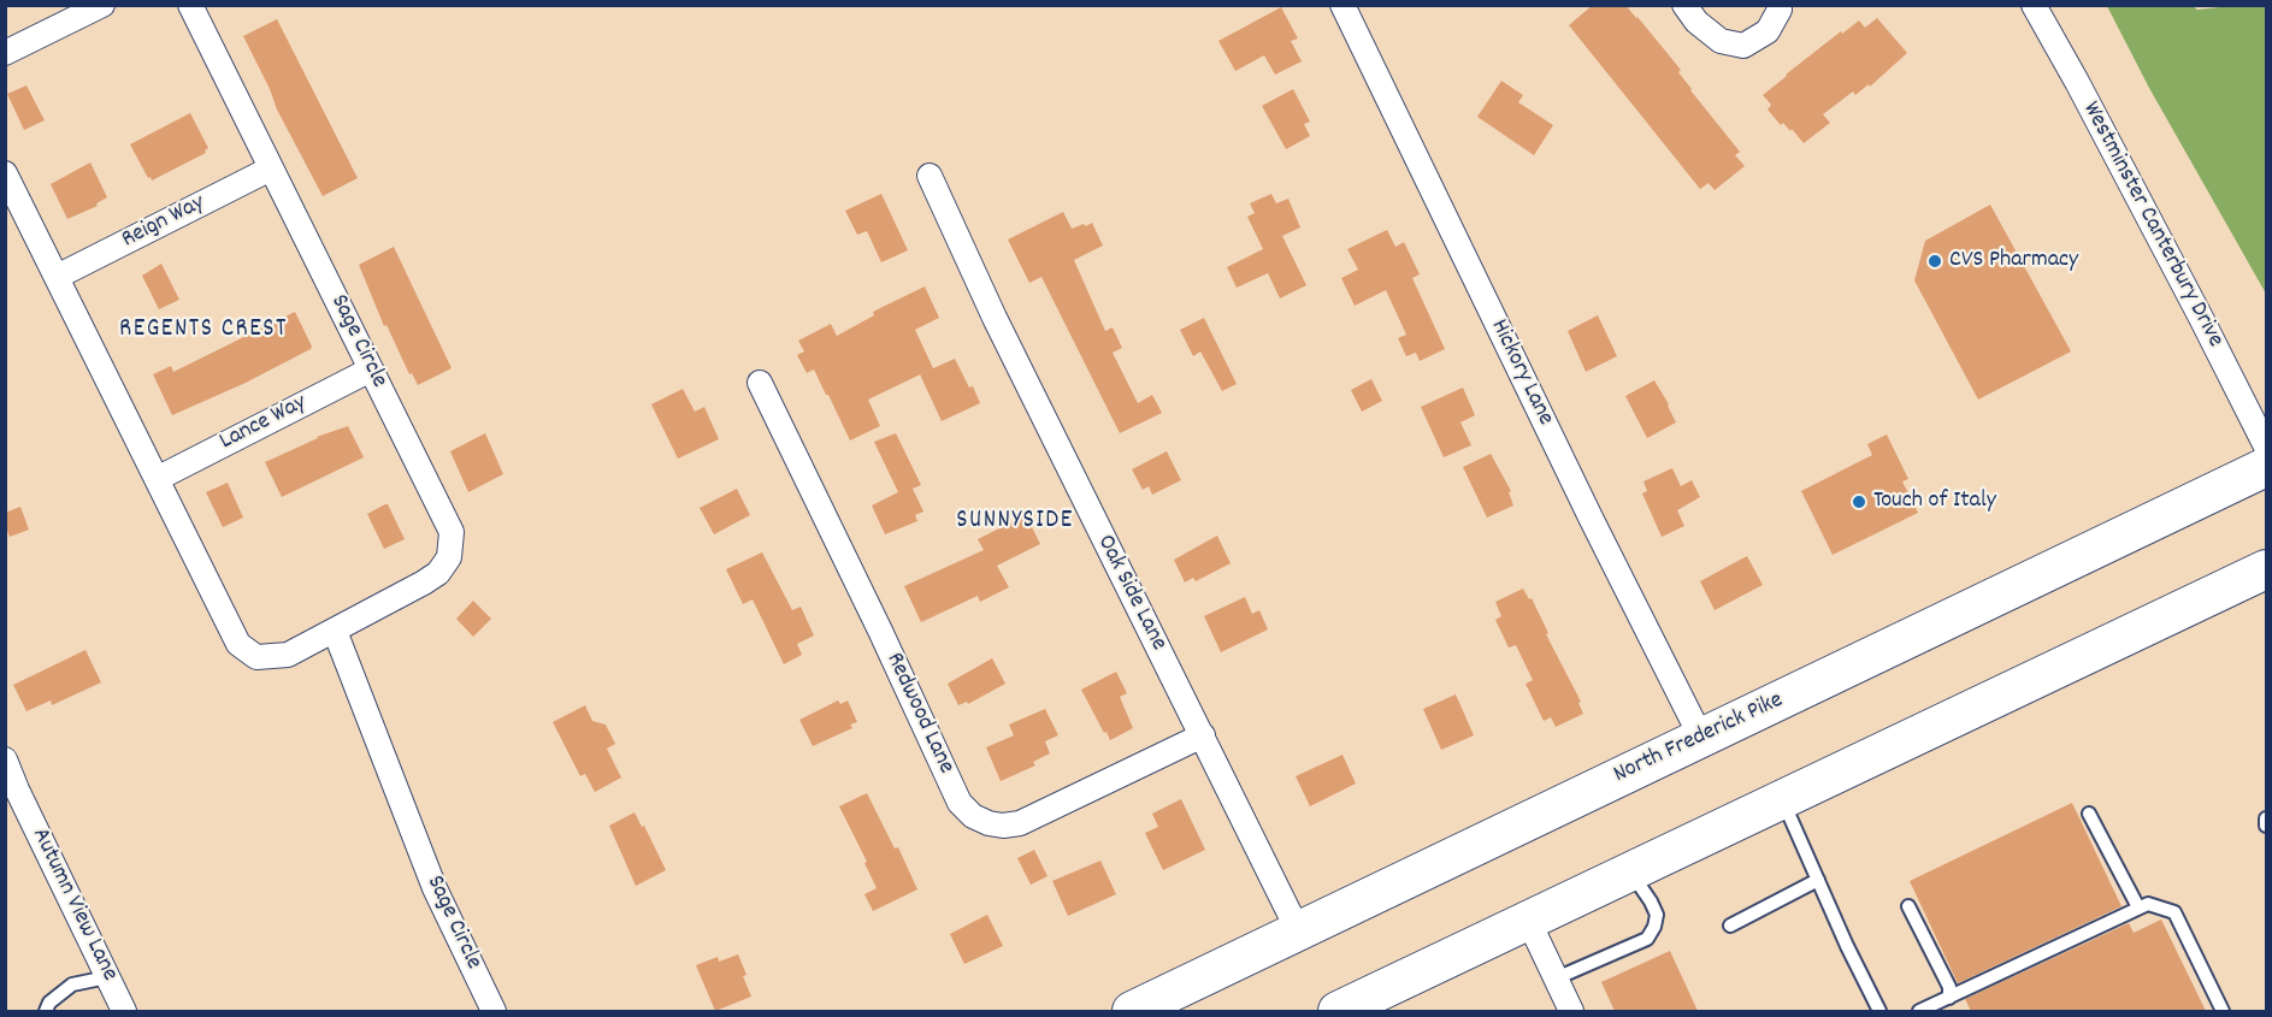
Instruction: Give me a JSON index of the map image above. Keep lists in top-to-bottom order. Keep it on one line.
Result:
{"streets":{"main road":["North Frederick Pike"],"street":["Reign Way","Westminster Canterbury Drive","Sage Circle","Hickory Lane","Lance Way","Oak Side Lane","Redwood Lane","Autumn View Lane"]},"crossings":[["Reign Way","Sage Circle"],["Sage Circle","Lance Way"],["Hickory Lane","North Frederick Pike"],["Oak Side Lane","Redwood Lane"],["Oak Side Lane","North Frederick Pike"]],"districts":["REGENTS CREST","SUNNYSIDE"],"places":["CVS Pharmacy","Touch of Italy"]}
